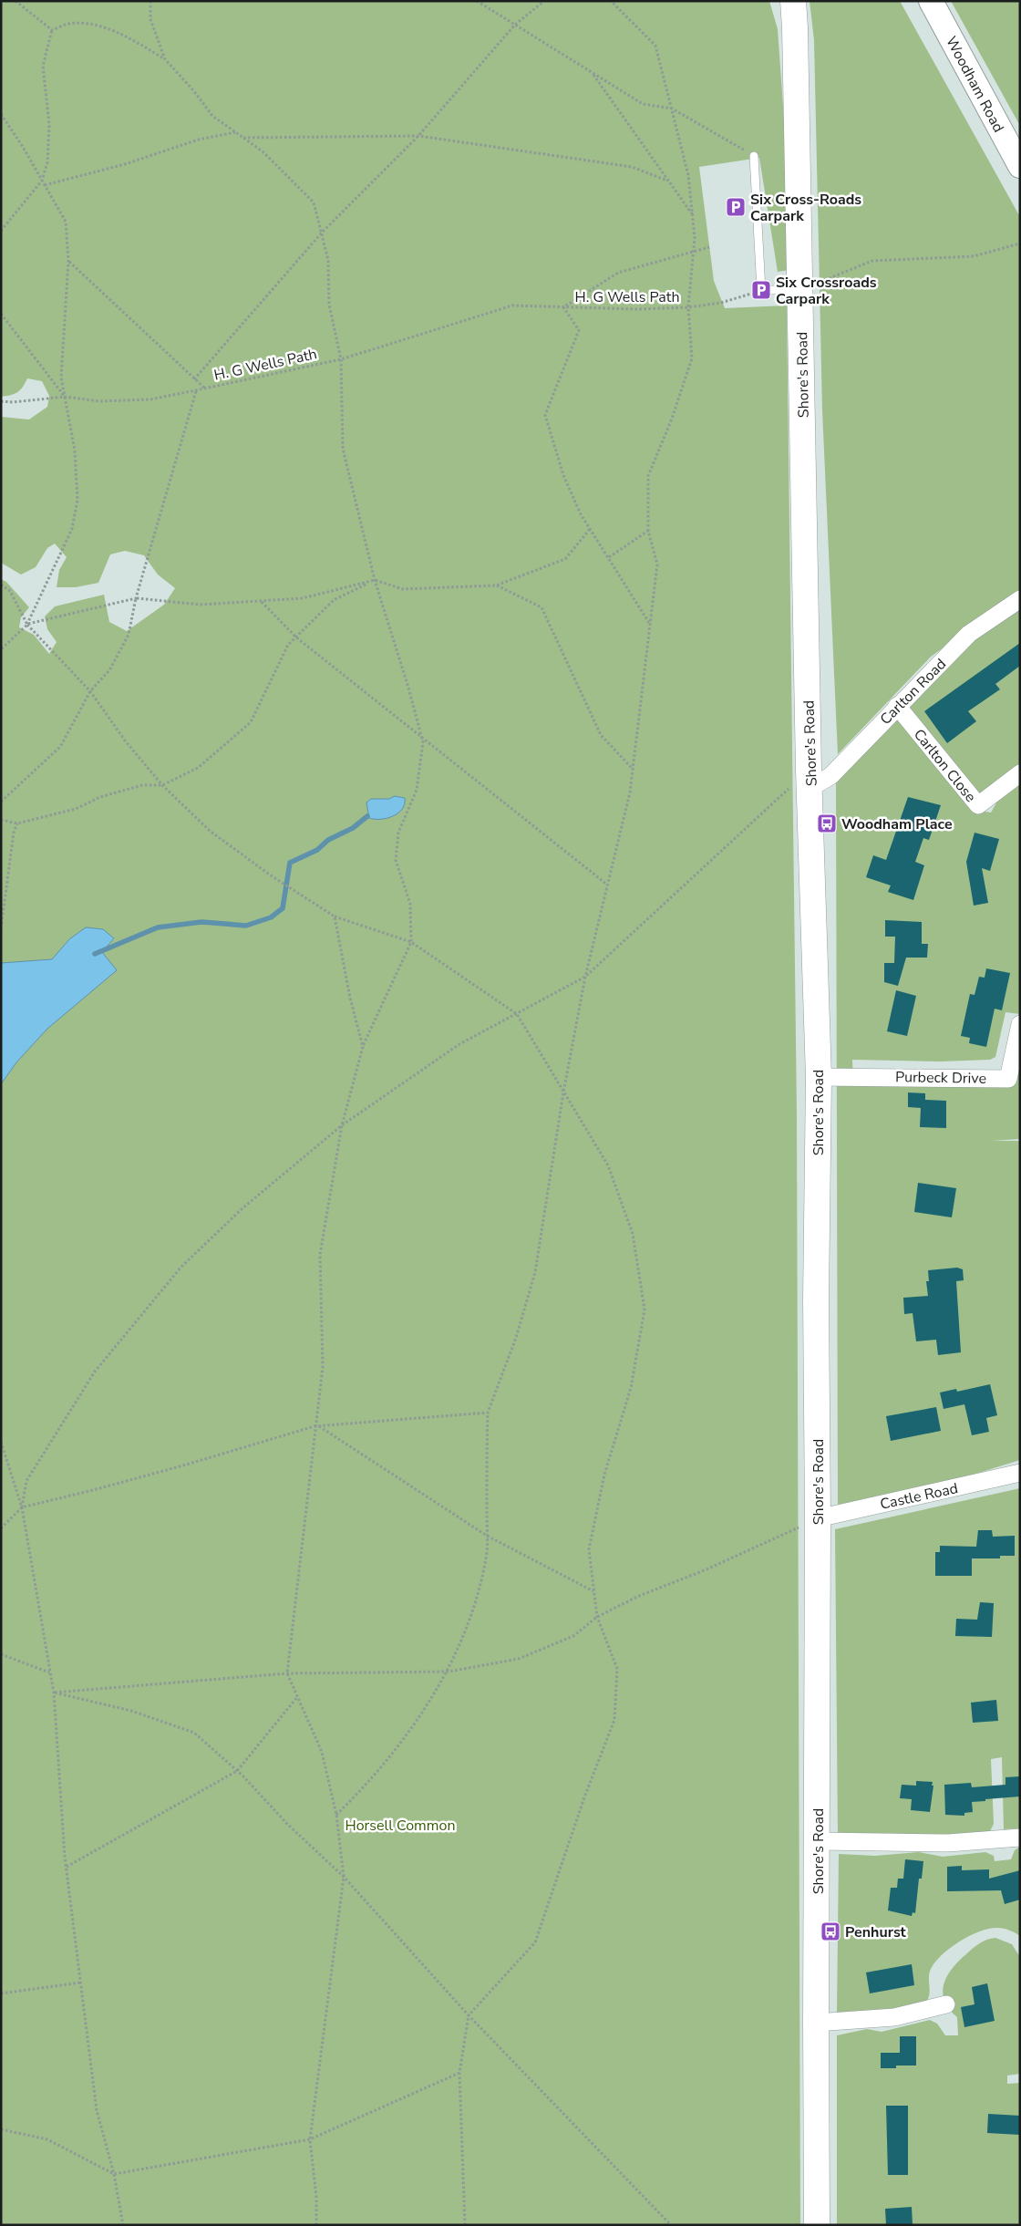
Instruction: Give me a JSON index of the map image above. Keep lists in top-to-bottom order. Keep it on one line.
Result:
{"streets":{"main road":["Shore's Road"],"street":["Woodham Road","Carlton Road","Carlton Close","Purbeck Drive","Castle Road"],"path":["H. G Wells Path"]},"crossings":[["Shore's Road","Carlton Road"],["Shore's Road","Purbeck Drive"],["Shore's Road","Castle Road"],["Carlton Road","Carlton Close"]],"parks":["Horsell Common"],"places":{"parking":["Six Cross-Roads Carpark","Six Crossroads Carpark"],"bus stop":["Woodham Place","Penhurst"]}}
